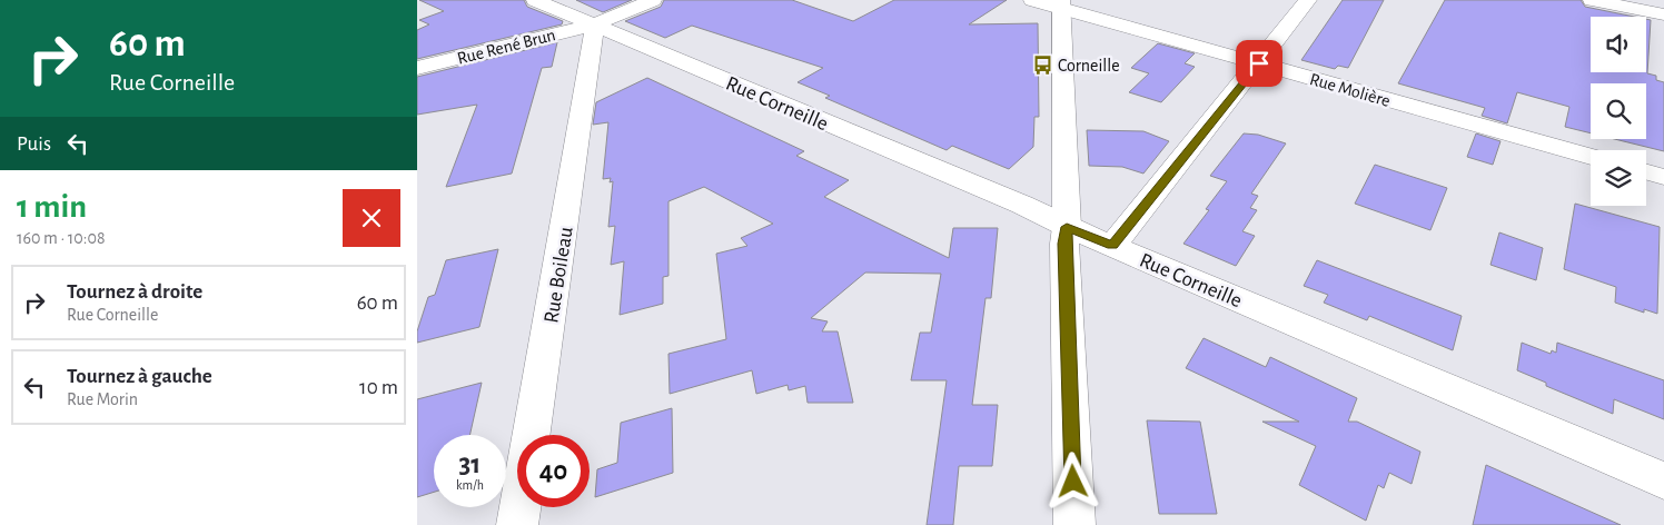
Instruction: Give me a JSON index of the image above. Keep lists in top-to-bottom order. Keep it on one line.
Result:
{"streets":{"street":["Rue René Brun","Rue Molière","Rue Corneille","Rue Boileau"]},"crossings":[["Rue René Brun","Rue Corneille"],["Rue René Brun","Rue Boileau"],["Rue Corneille","Rue Boileau"]],"places":{"bus stop":["Corneille"]},"page":{"turn":["60 m","Rue Corneille"],"then":"Puis","heading":["1 min","160 m · 10:08"],"list":[{"name":"Tournez à droite","note":"Rue Corneille","value":"60 m"},{"name":"Tournez à gauche","note":"Rue Morin","value":"10 m"}],"speed":"31 km/h","limit":"40"}}
